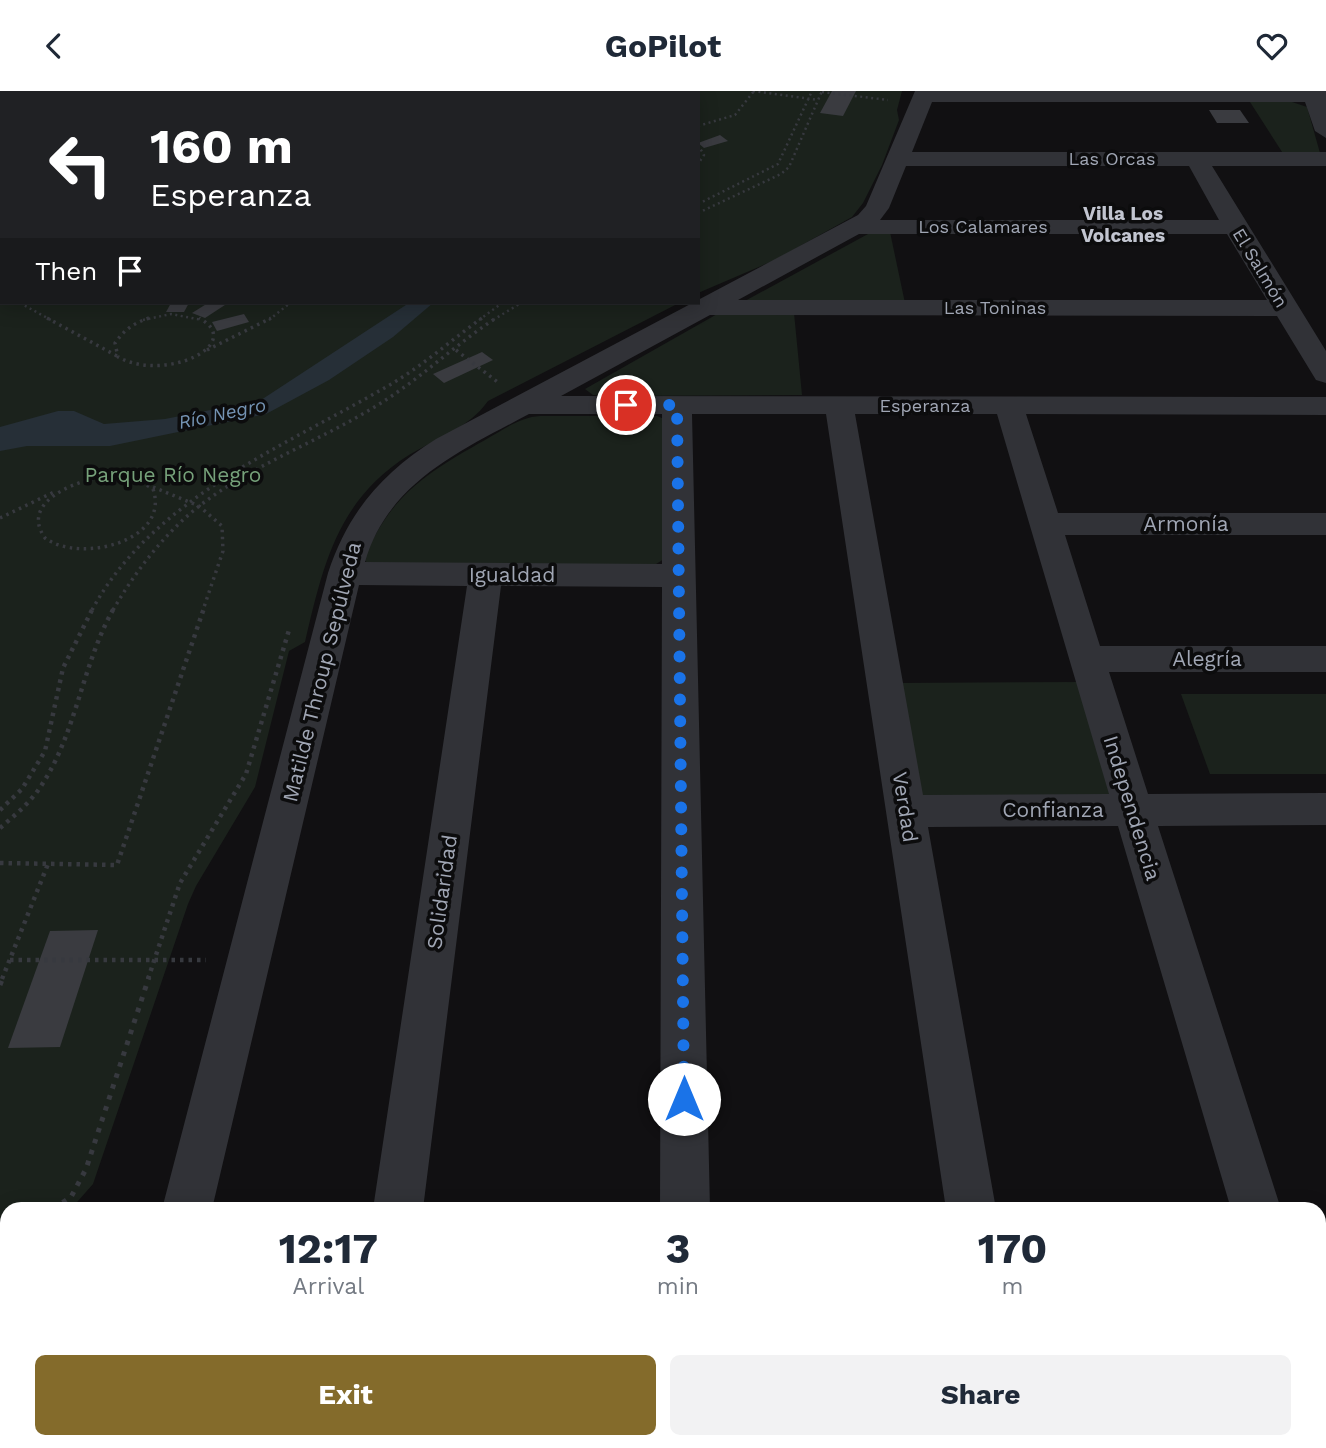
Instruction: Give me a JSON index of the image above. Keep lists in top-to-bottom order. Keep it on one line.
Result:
{"streets":{"street":["Las Orcas","Los Calamares","El Salmón","Las Toninas","Esperanza","Armonía","Igualdad","Alegría","Matilde Throup Sepúlveda","Verdad","Independencia","Confianza","Solidaridad"]},"crossings":[["Las Orcas","El Salmón"],["Las Orcas","Matilde Throup Sepúlveda"],["Los Calamares","El Salmón"],["Los Calamares","Matilde Throup Sepúlveda"],["El Salmón","Las Toninas"],["Las Toninas","Matilde Throup Sepúlveda"],["Esperanza","Matilde Throup Sepúlveda"],["Esperanza","Verdad"],["Esperanza","Independencia"],["Armonía","Independencia"],["Igualdad","Matilde Throup Sepúlveda"],["Igualdad","Solidaridad"],["Alegría","Independencia"],["Verdad","Confianza"],["Independencia","Confianza"]],"districts":["Villa Los Volcanes"],"water":["Río Negro"],"parks":["Parque Río Negro"],"page":{"header":"GoPilot","turn":["160 m","Esperanza"],"then":"Then","eta":["12:17","Arrival","3","min","170","m"],"buttons":["Exit","Share"]}}
